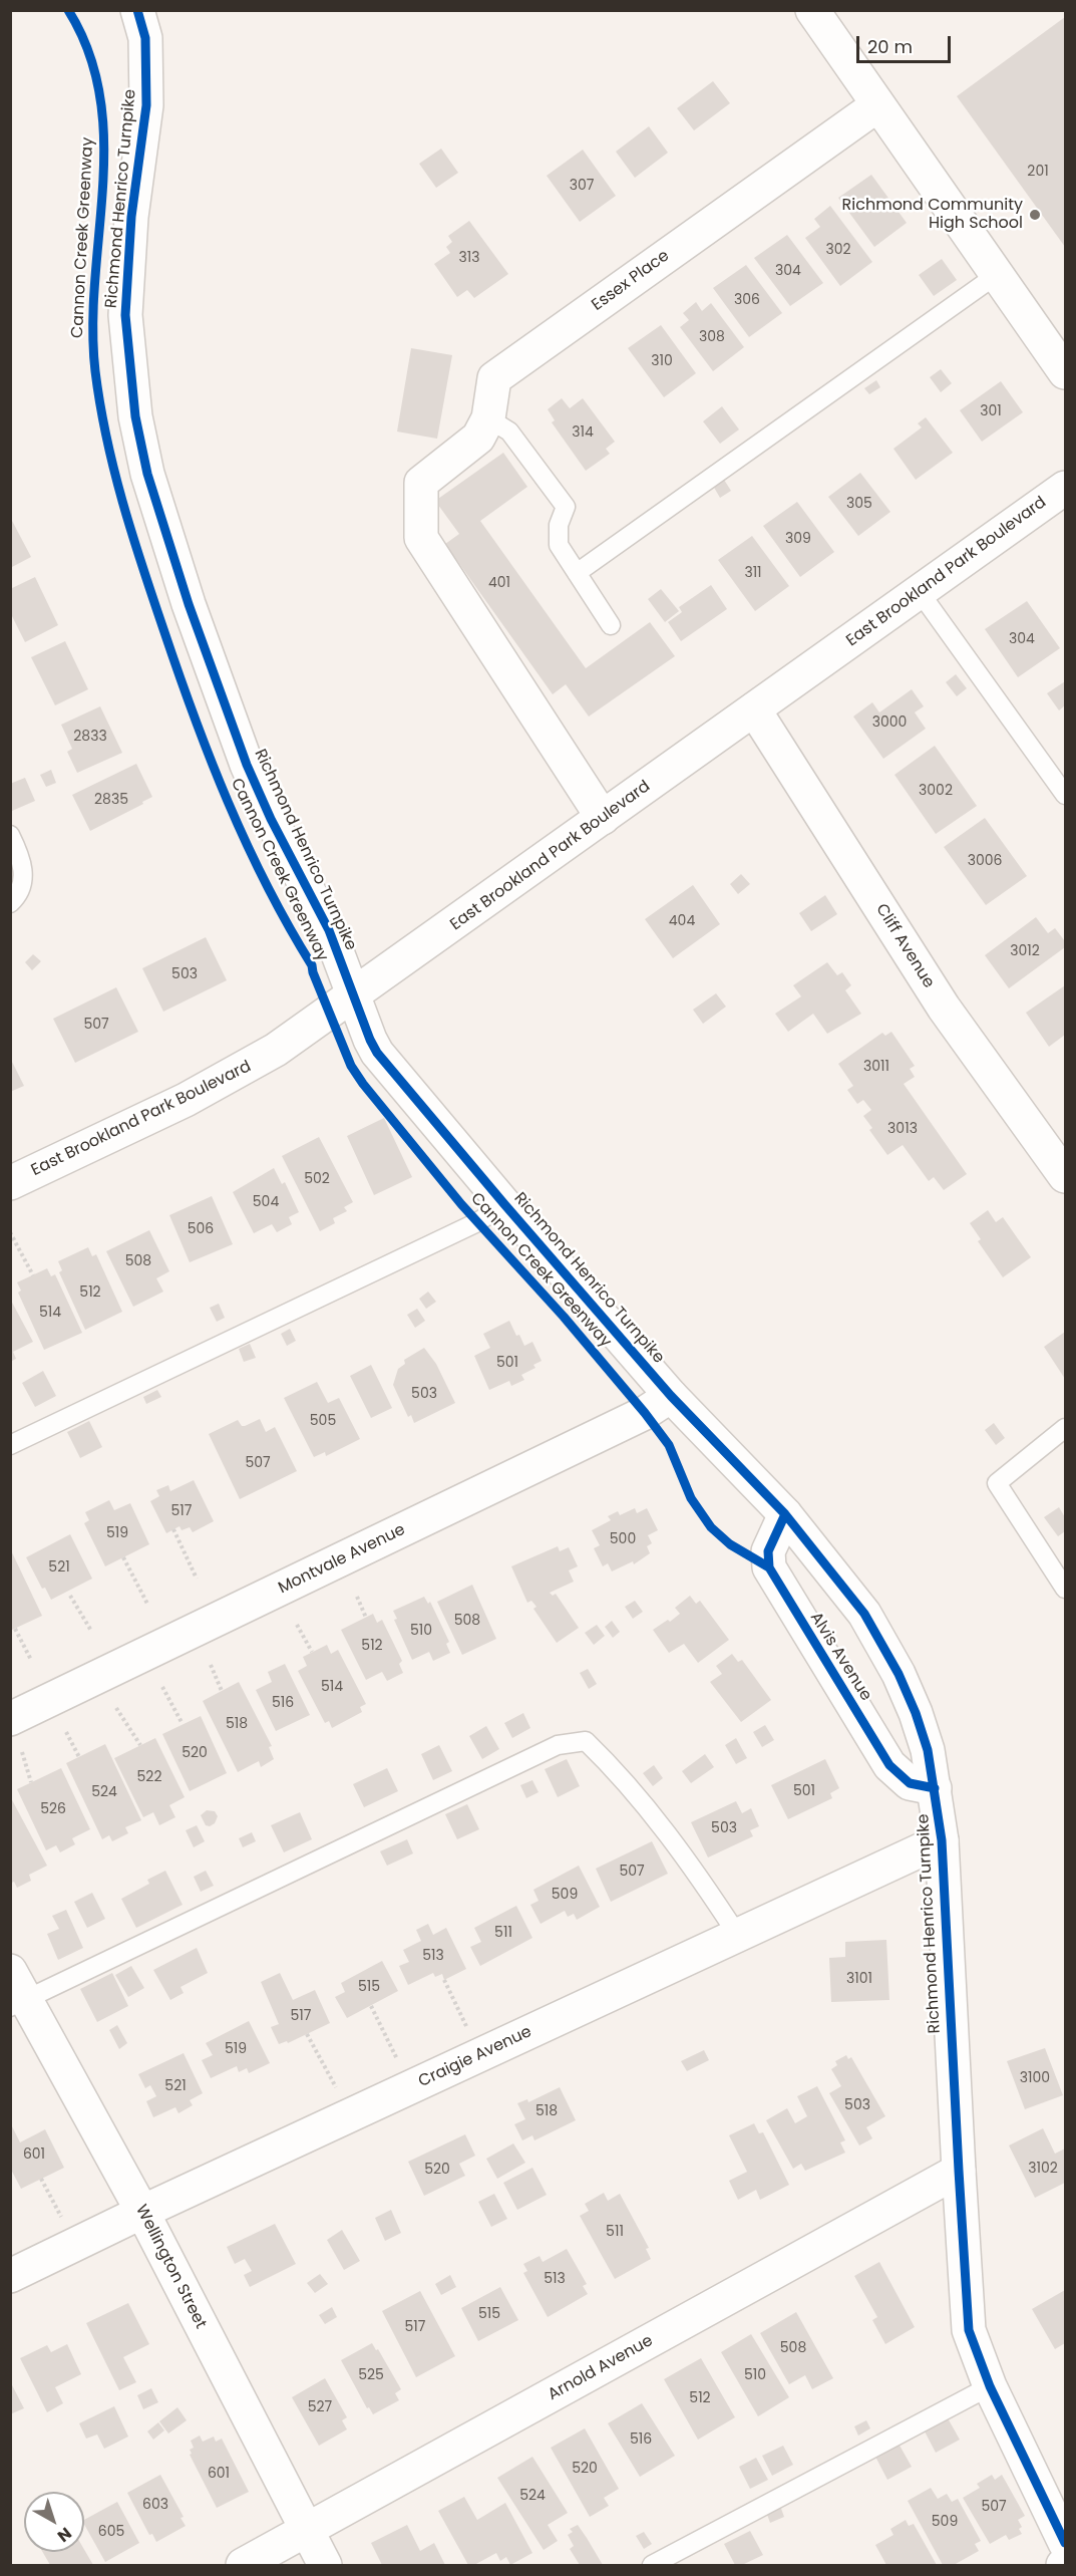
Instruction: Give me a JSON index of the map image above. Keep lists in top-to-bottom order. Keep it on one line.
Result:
{"streets":{"street":["Richmond Henrico Turnpike","Essex Place","East Brookland Park Boulevard","Cliff Avenue","Montvale Avenue","Alvis Avenue","Craigie Avenue","Wellington Street","Arnold Avenue"],"cycle path":["Cannon Creek Greenway"]},"crossings":[["Richmond Henrico Turnpike","East Brookland Park Boulevard"],["Richmond Henrico Turnpike","Montvale Avenue"],["Richmond Henrico Turnpike","Alvis Avenue"],["Richmond Henrico Turnpike","Craigie Avenue"],["Richmond Henrico Turnpike","Arnold Avenue"],["Essex Place","East Brookland Park Boulevard"],["East Brookland Park Boulevard","Cliff Avenue"],["Craigie Avenue","Wellington Street"],["Wellington Street","Arnold Avenue"]],"places":["Richmond Community High School"],"house_numbers":["201","307","302","313","304","306","308","310","301","314","305","309","311","401","304","3000","2833","3002","2835","3006","404","3012","503","507","3011","3013","502","504","506","508","512","514","501","503","505","507","517","519","500","521","508","510","512","514","516","518","520","522","501","524","526","503","507","509","511","513","3101","515","517","519","3100","521","503","518","601","3102","520","511","513","515","517","508","525","510","512","527","516","520","601","524","603","507","509","605"],"scale_bar":"20 m","north":"bottom right"}
